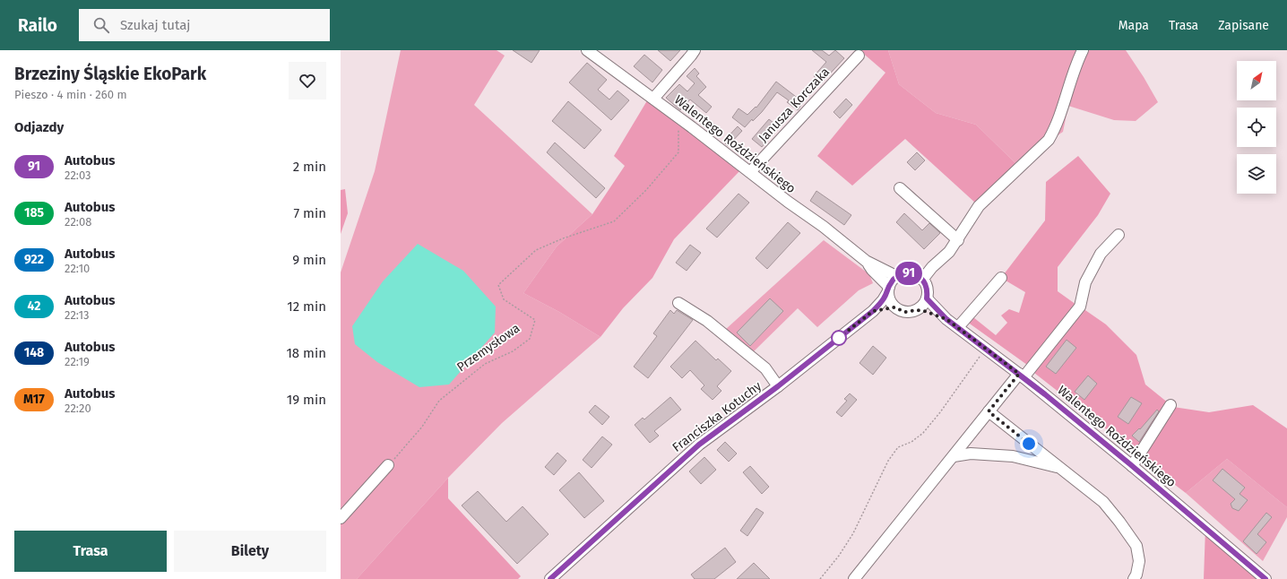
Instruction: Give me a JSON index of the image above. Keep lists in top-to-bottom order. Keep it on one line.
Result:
{"streets":{"street":["Janusza Korczaka","Walentego Roździeńskiego","Franciszka Kotuchy"],"path":["Przemysłowa"]},"crossings":[["Janusza Korczaka","Walentego Roździeńskiego"],["Walentego Roździeńskiego","Przemysłowa"],["Walentego Roździeńskiego","Franciszka Kotuchy"]],"lines":["bus line 91"],"north":"top right","page":{"header":"Railo","search":"Szukaj tutaj","nav":["Mapa","Trasa","Zapisane"],"heading":[["Brzeziny Śląskie EkoPark","Pieszo · 4 min · 260 m"],"Odjazdy"],"on_map":"91","list":[{"mark":"91","name":"Autobus","note":"22:03","value":"2 min"},{"mark":"185","name":"Autobus","note":"22:08","value":"7 min"},{"mark":"922","name":"Autobus","note":"22:10","value":"9 min"},{"mark":"42","name":"Autobus","note":"22:13","value":"12 min"},{"mark":"148","name":"Autobus","note":"22:19","value":"18 min"},{"mark":"M17","name":"Autobus","note":"22:20","value":"19 min"}],"buttons":["Trasa","Bilety"]}}
